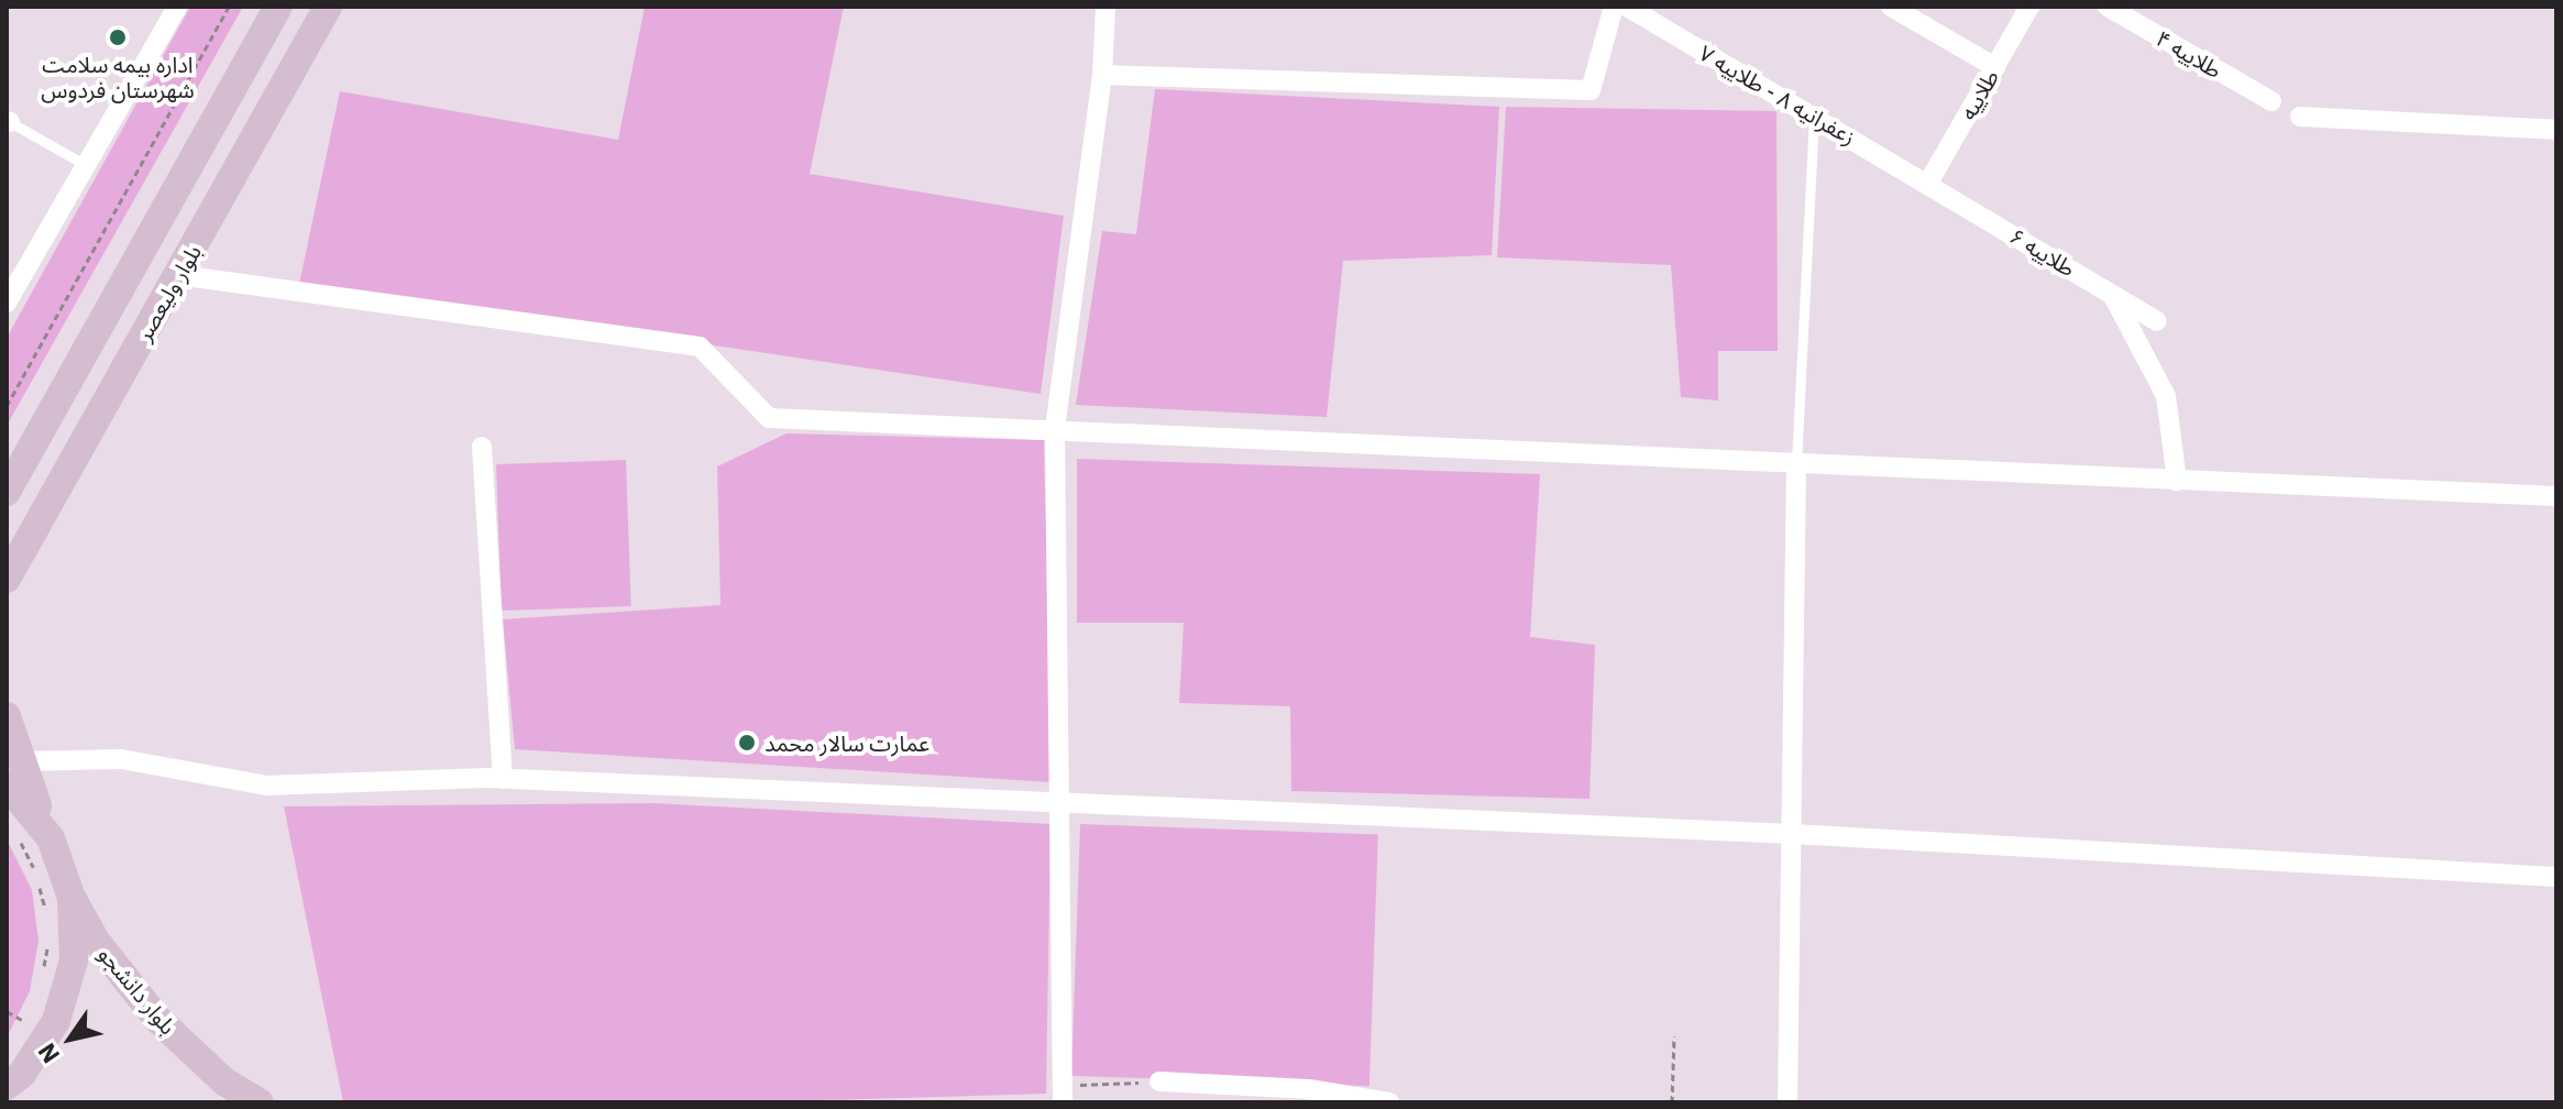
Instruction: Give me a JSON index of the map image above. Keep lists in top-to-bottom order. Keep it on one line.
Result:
{"streets":{"main road":["بلوار ولیعصر","بلوار دانشجو"],"street":["طلاییه ۴","زعفرانیه ۸ - طلاییه ۷","طلاییه","طلاییه ۶"]},"crossings":[["زعفرانیه ۸ - طلاییه ۷","طلاییه"],["زعفرانیه ۸ - طلاییه ۷","طلاییه ۶"],["طلاییه","طلاییه ۶"]],"places":["اداره بیمه سلامت شهرستان فردوس","عمارت سالار محمد"],"north":"bottom left"}
